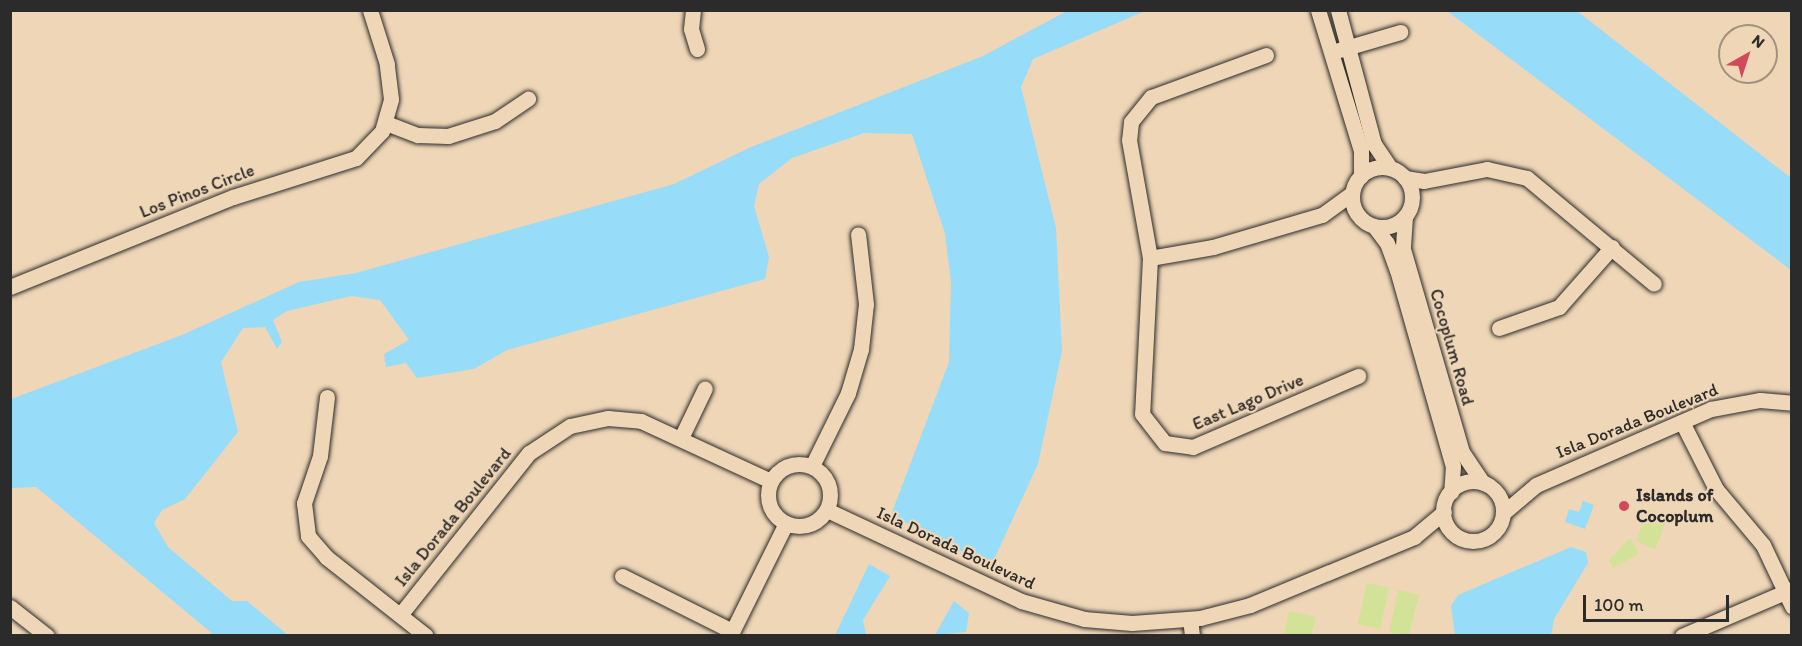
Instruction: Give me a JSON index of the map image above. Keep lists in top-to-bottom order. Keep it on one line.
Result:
{"streets":{"street":["Los Pinos Circle","Cocoplum Road","East Lago Drive","Isla Dorada Boulevard"]},"crossings":[["Cocoplum Road","Isla Dorada Boulevard"]],"places":["Islands of Cocoplum"],"scale_bar":"100 m","north":"top right"}
